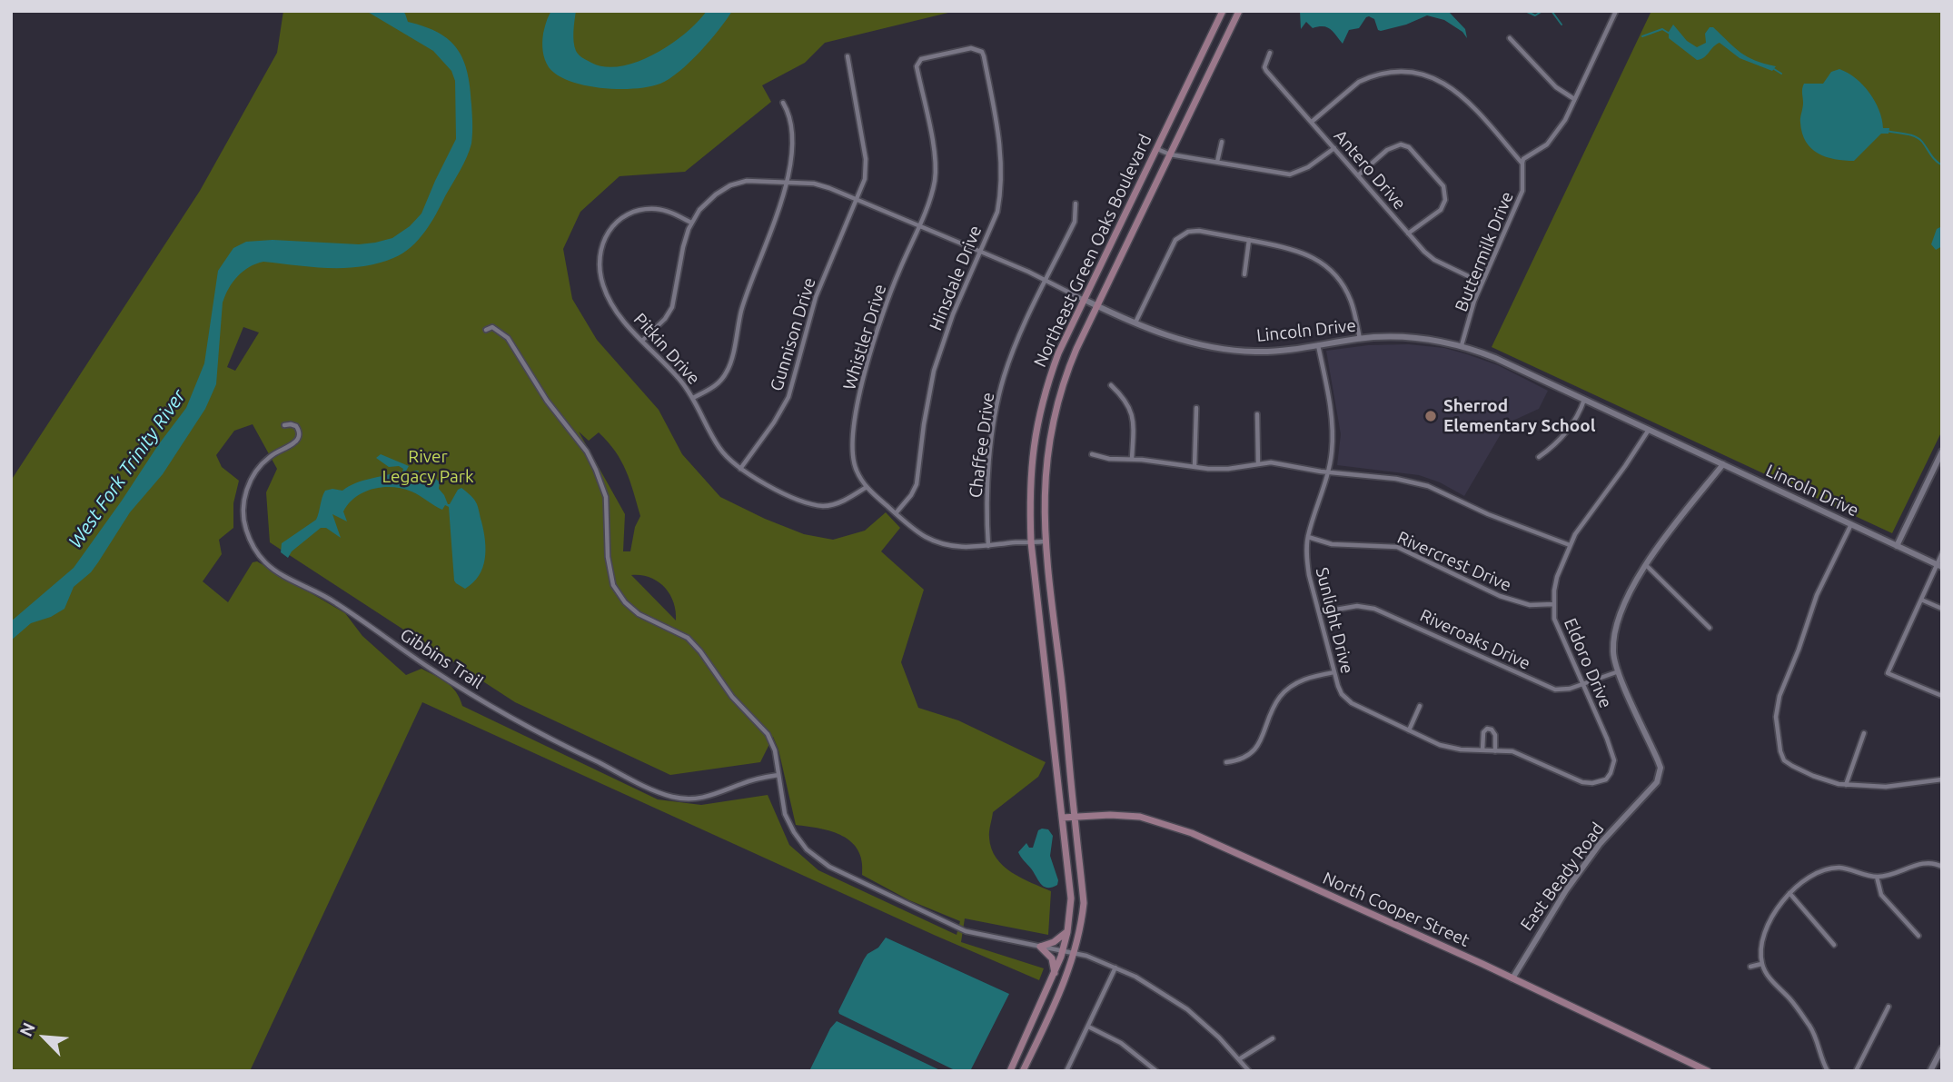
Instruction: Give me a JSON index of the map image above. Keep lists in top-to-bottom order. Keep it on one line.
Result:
{"streets":{"main road":["Northeast Green Oaks Boulevard","North Cooper Street"],"street":["Antero Drive","Buttermilk Drive","Hinsdale Drive","Lincoln Drive","Gunnison Drive","Whistler Drive","Pitkin Drive","Chaffee Drive","Rivercrest Drive","Sunlight Drive","Riveroaks Drive","Gibbins Trail","Eldoro Drive","East Beady Road"]},"crossings":[["Antero Drive","Buttermilk Drive"],["Northeast Green Oaks Boulevard","Lincoln Drive"],["Northeast Green Oaks Boulevard","Whistler Drive"],["Northeast Green Oaks Boulevard","North Cooper Street"],["Buttermilk Drive","Lincoln Drive"],["Hinsdale Drive","Lincoln Drive"],["Hinsdale Drive","Whistler Drive"],["Lincoln Drive","Gunnison Drive"],["Lincoln Drive","Whistler Drive"],["Lincoln Drive","Pitkin Drive"],["Lincoln Drive","Chaffee Drive"],["Lincoln Drive","Sunlight Drive"],["Lincoln Drive","Eldoro Drive"],["Lincoln Drive","East Beady Road"],["Gunnison Drive","Pitkin Drive"],["Whistler Drive","Pitkin Drive"],["Whistler Drive","Chaffee Drive"],["Rivercrest Drive","Sunlight Drive"],["Rivercrest Drive","Eldoro Drive"],["Sunlight Drive","Riveroaks Drive"],["Sunlight Drive","Eldoro Drive"],["Riveroaks Drive","Eldoro Drive"],["Riveroaks Drive","East Beady Road"],["East Beady Road","North Cooper Street"]],"water":["West Fork Trinity River"],"parks":["River Legacy Park"],"places":["Sherrod Elementary School"],"north":"top left"}
